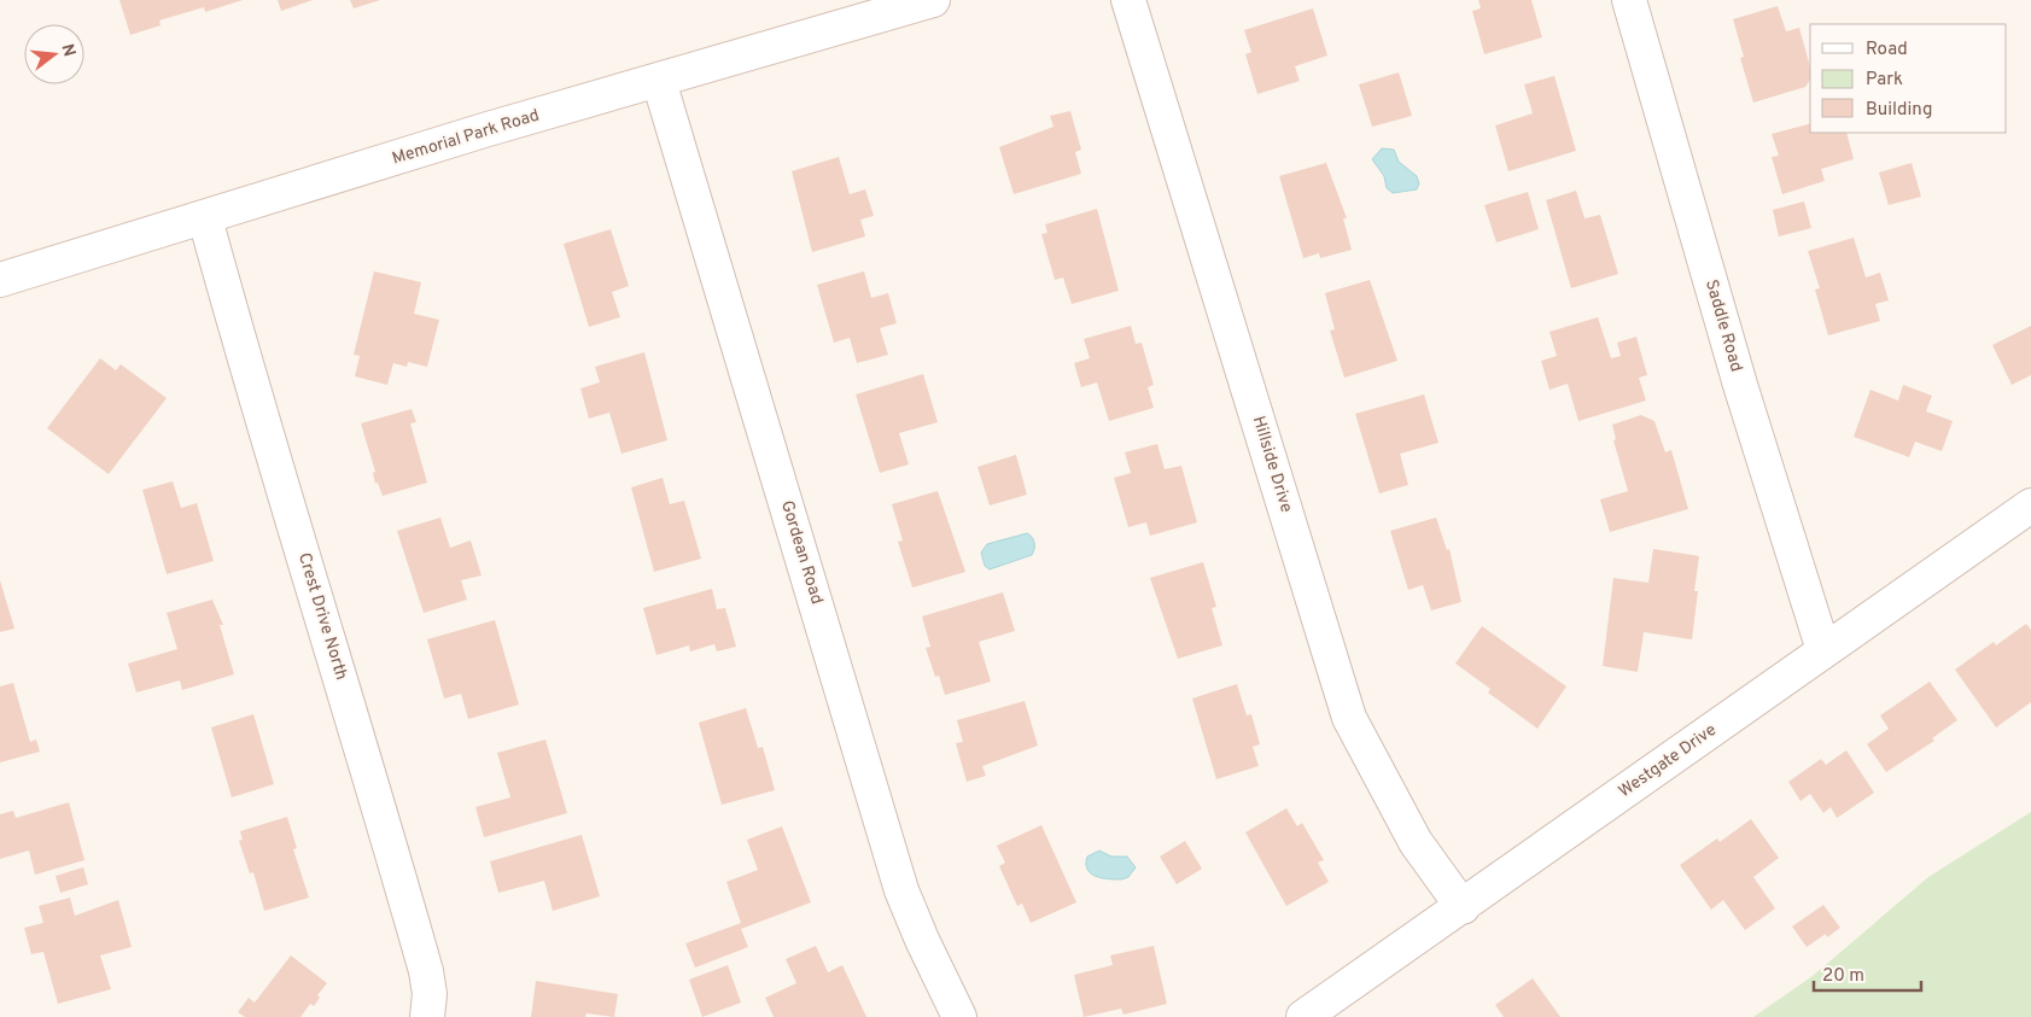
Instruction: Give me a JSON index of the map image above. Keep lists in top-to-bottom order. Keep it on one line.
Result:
{"streets":{"street":["Memorial Park Road","Saddle Road","Hillside Drive","Gordean Road","Crest Drive North","Westgate Drive"]},"crossings":[["Memorial Park Road","Gordean Road"],["Memorial Park Road","Crest Drive North"],["Saddle Road","Westgate Drive"],["Hillside Drive","Westgate Drive"]],"legend":["Road","Park","Building"],"scale_bar":"20 m","north":"right"}
